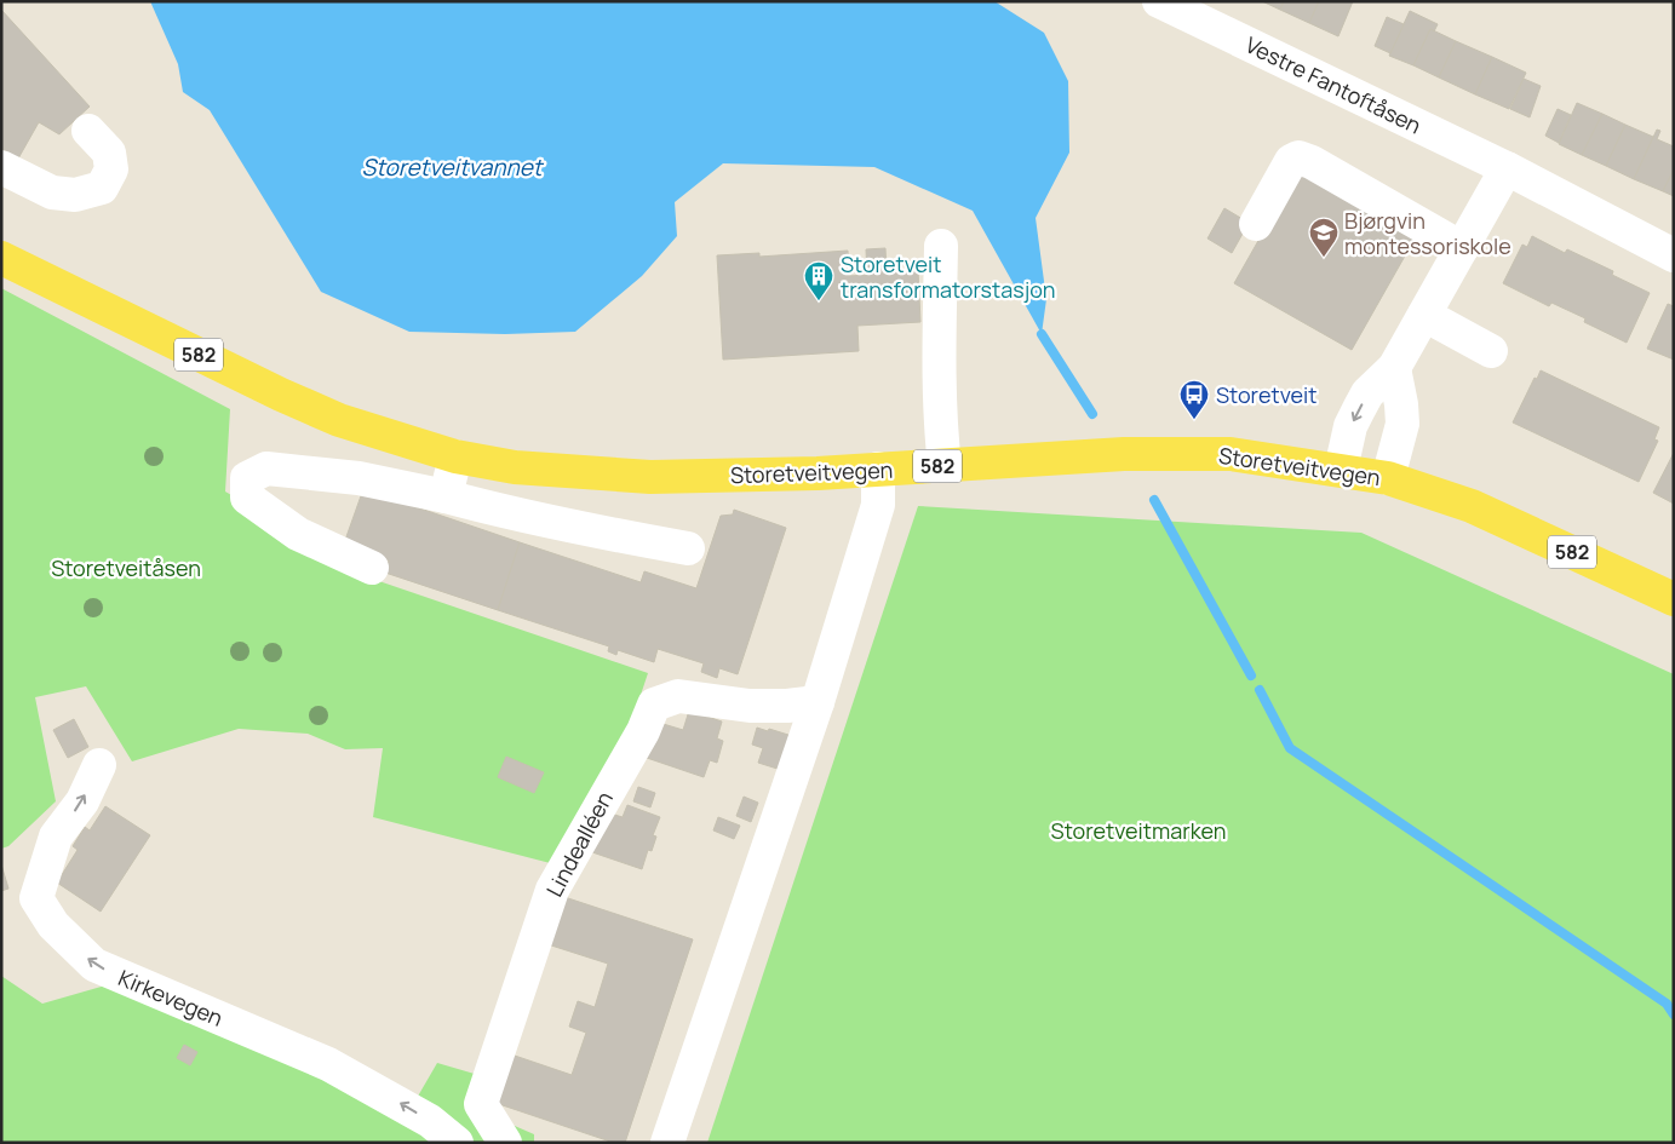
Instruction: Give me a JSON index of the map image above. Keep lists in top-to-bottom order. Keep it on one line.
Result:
{"streets":{"main road":["582","Storetveitvegen"],"street":["Vestre Fantoftåsen","Lindealléen","Kirkevegen"]},"one_way":["Kirkevegen"],"water":["Storetveitvannet"],"parks":["Storetveitåsen","Storetveitmarken"],"places":{"school or university":["Bjørgvin montessoriskole"],"building":["Storetveit transformatorstasjon"],"bus stop":["Storetveit"]}}
